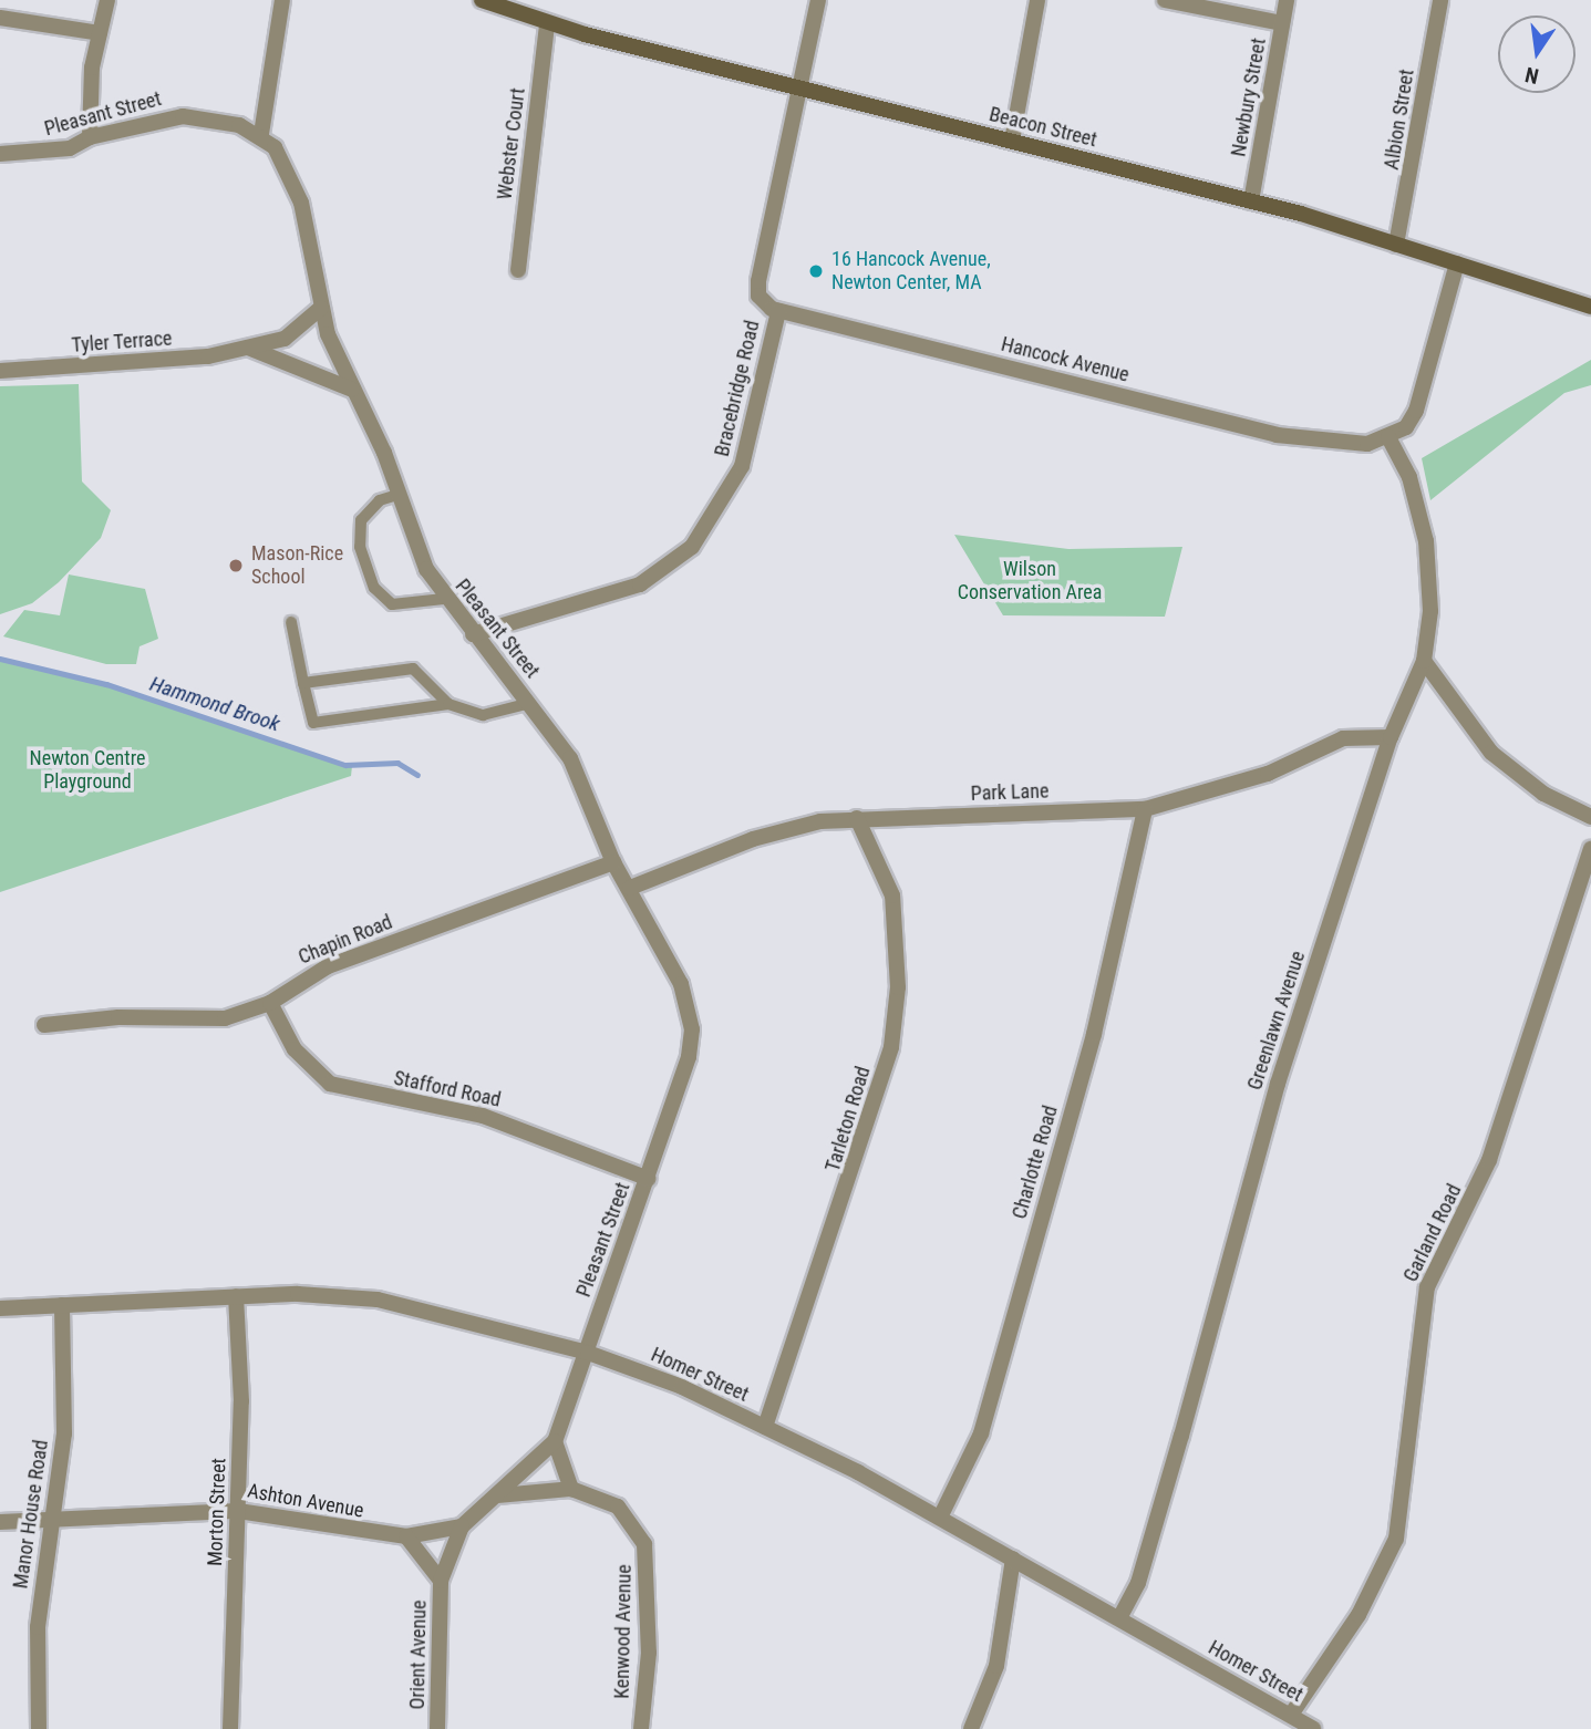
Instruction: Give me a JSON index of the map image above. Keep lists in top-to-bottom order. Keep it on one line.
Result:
{"streets":{"main road":["Beacon Street"],"street":["Newbury Street","Pleasant Street","Albion Street","Webster Court","Tyler Terrace","Hancock Avenue","Bracebridge Road","Park Lane","Chapin Road","Greenlawn Avenue","Stafford Road","Tarleton Road","Charlotte Road","Garland Road","Homer Street","Ashton Avenue","Morton Street","Manor House Road","Kenwood Avenue","Orient Avenue"]},"crossings":[["Newbury Street","Beacon Street"],["Pleasant Street","Tyler Terrace"],["Pleasant Street","Bracebridge Road"],["Pleasant Street","Park Lane"],["Pleasant Street","Chapin Road"],["Pleasant Street","Stafford Road"],["Pleasant Street","Homer Street"],["Albion Street","Beacon Street"],["Beacon Street","Webster Court"],["Hancock Avenue","Bracebridge Road"],["Hancock Avenue","Greenlawn Avenue"],["Park Lane","Greenlawn Avenue"],["Park Lane","Tarleton Road"],["Park Lane","Charlotte Road"],["Chapin Road","Stafford Road"],["Greenlawn Avenue","Homer Street"],["Tarleton Road","Homer Street"],["Charlotte Road","Homer Street"],["Garland Road","Homer Street"],["Homer Street","Morton Street"],["Homer Street","Manor House Road"],["Ashton Avenue","Morton Street"],["Ashton Avenue","Manor House Road"],["Ashton Avenue","Orient Avenue"]],"water":["Hammond Brook"],"parks":["Wilson Conservation Area","Newton Centre Playground"],"places":["16 Hancock Avenue, Newton Center, MA","Mason-Rice School"],"north":"bottom"}
